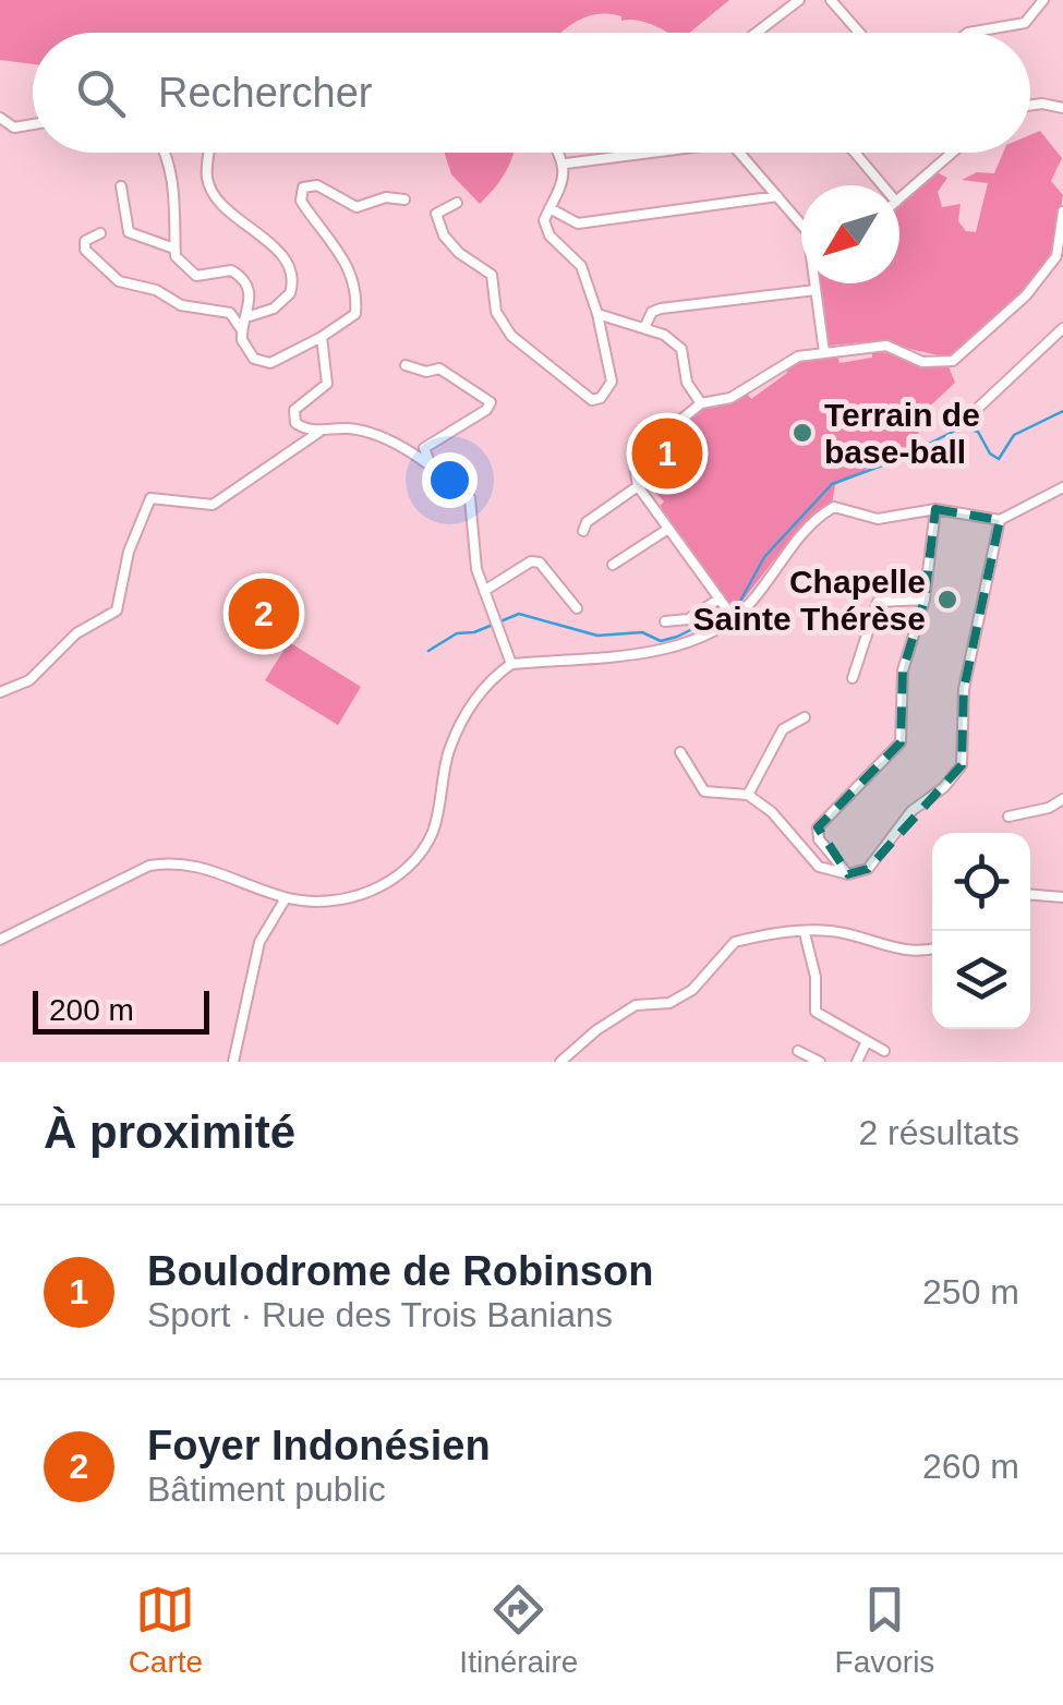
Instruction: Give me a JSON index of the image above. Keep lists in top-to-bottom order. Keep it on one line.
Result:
{"places":["Terrain de base-ball","Chapelle Sainte Thérèse"],"scale_bar":"200 m","north":"bottom left","page":{"search":"Rechercher","pins":["1","2"],"scale":"200 m","heading":["À proximité","2 résultats"],"list":[{"mark":"1","name":"Boulodrome de Robinson","note":"Sport · Rue des Trois Banians","value":"250 m"},{"mark":"2","name":"Foyer Indonésien","note":"Bâtiment public","value":"260 m"}],"nav":["Carte","Itinéraire","Favoris"]}}
